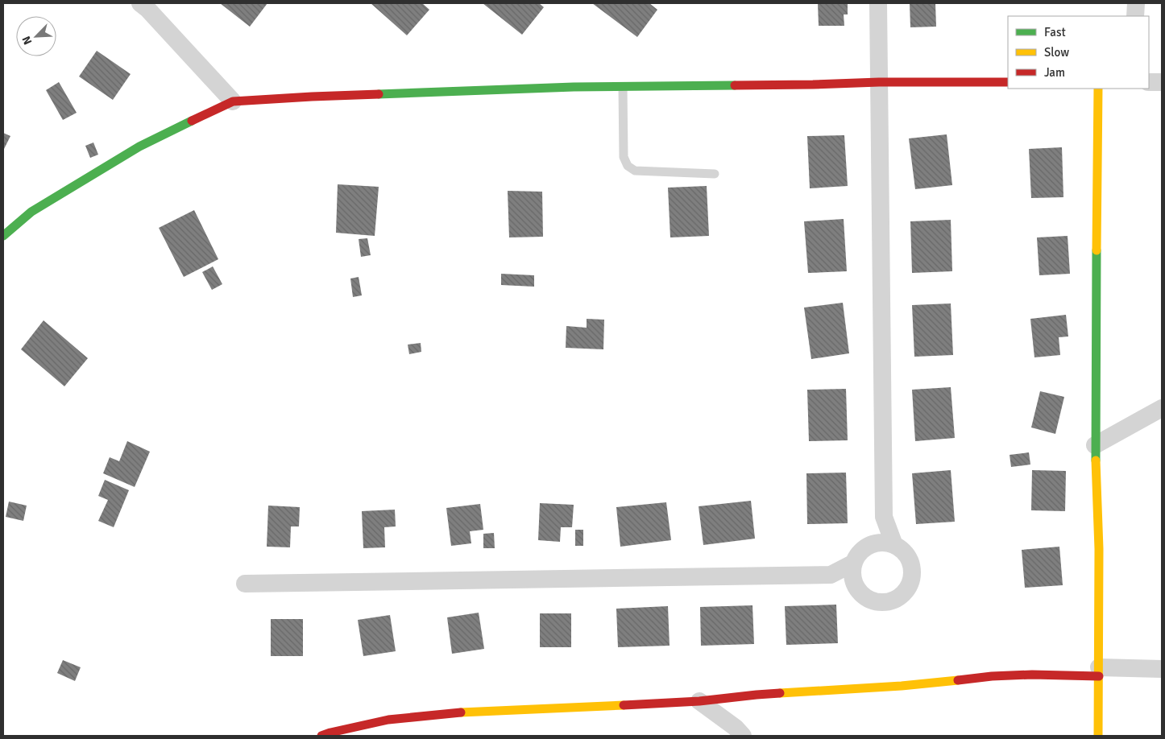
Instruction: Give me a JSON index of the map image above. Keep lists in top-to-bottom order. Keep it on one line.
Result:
{"legend":["Fast","Slow","Jam"],"north":"bottom left"}
